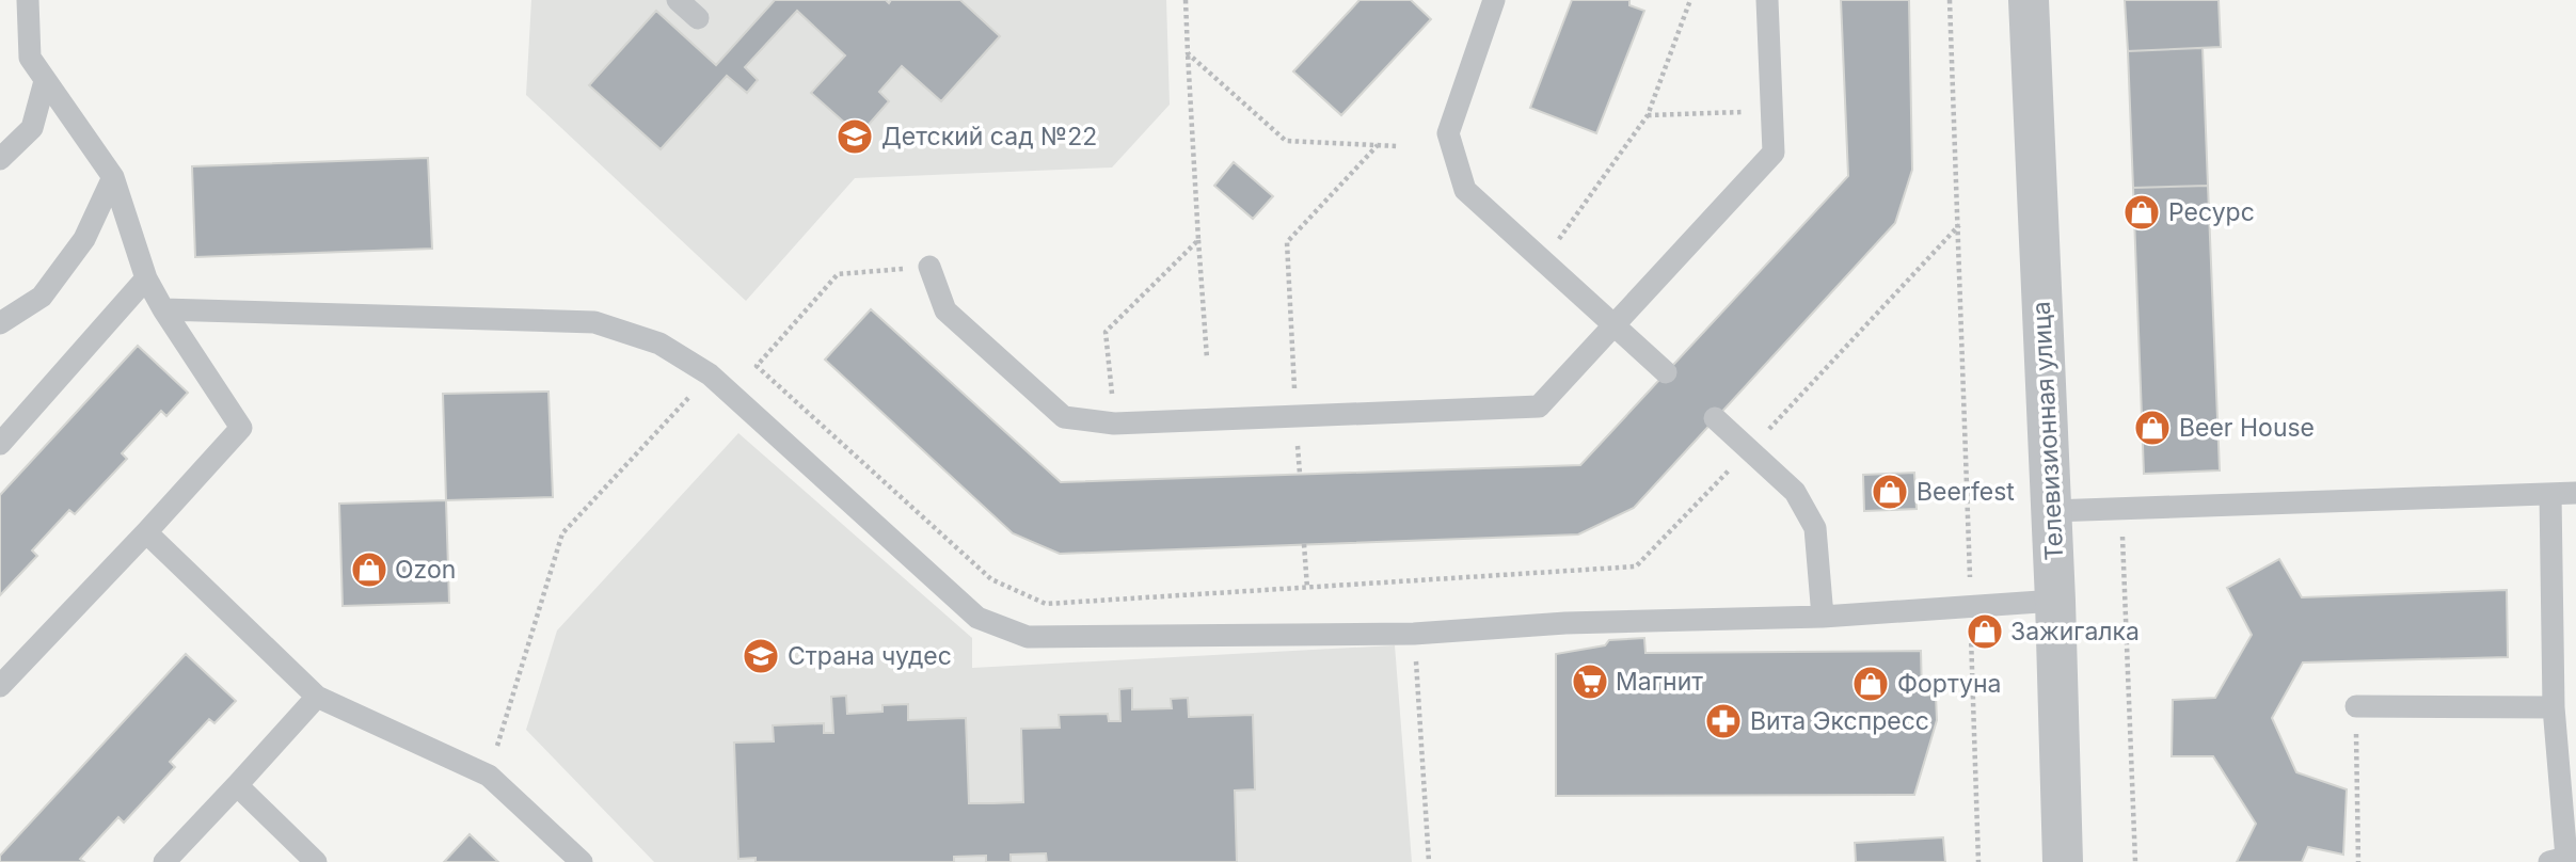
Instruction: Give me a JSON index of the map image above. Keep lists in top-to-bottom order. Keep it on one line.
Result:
{"streets":{"street":["Телевизионная улица"]},"places":{"school or university":["Детский сад №22","Страна чудес"],"shop":["Ресурс","Beer House","Beerfest","Ozon","Зажигалка","Фортуна"],"supermarket":["Магнит"],"pharmacy":["Вита Экспресс"]}}
